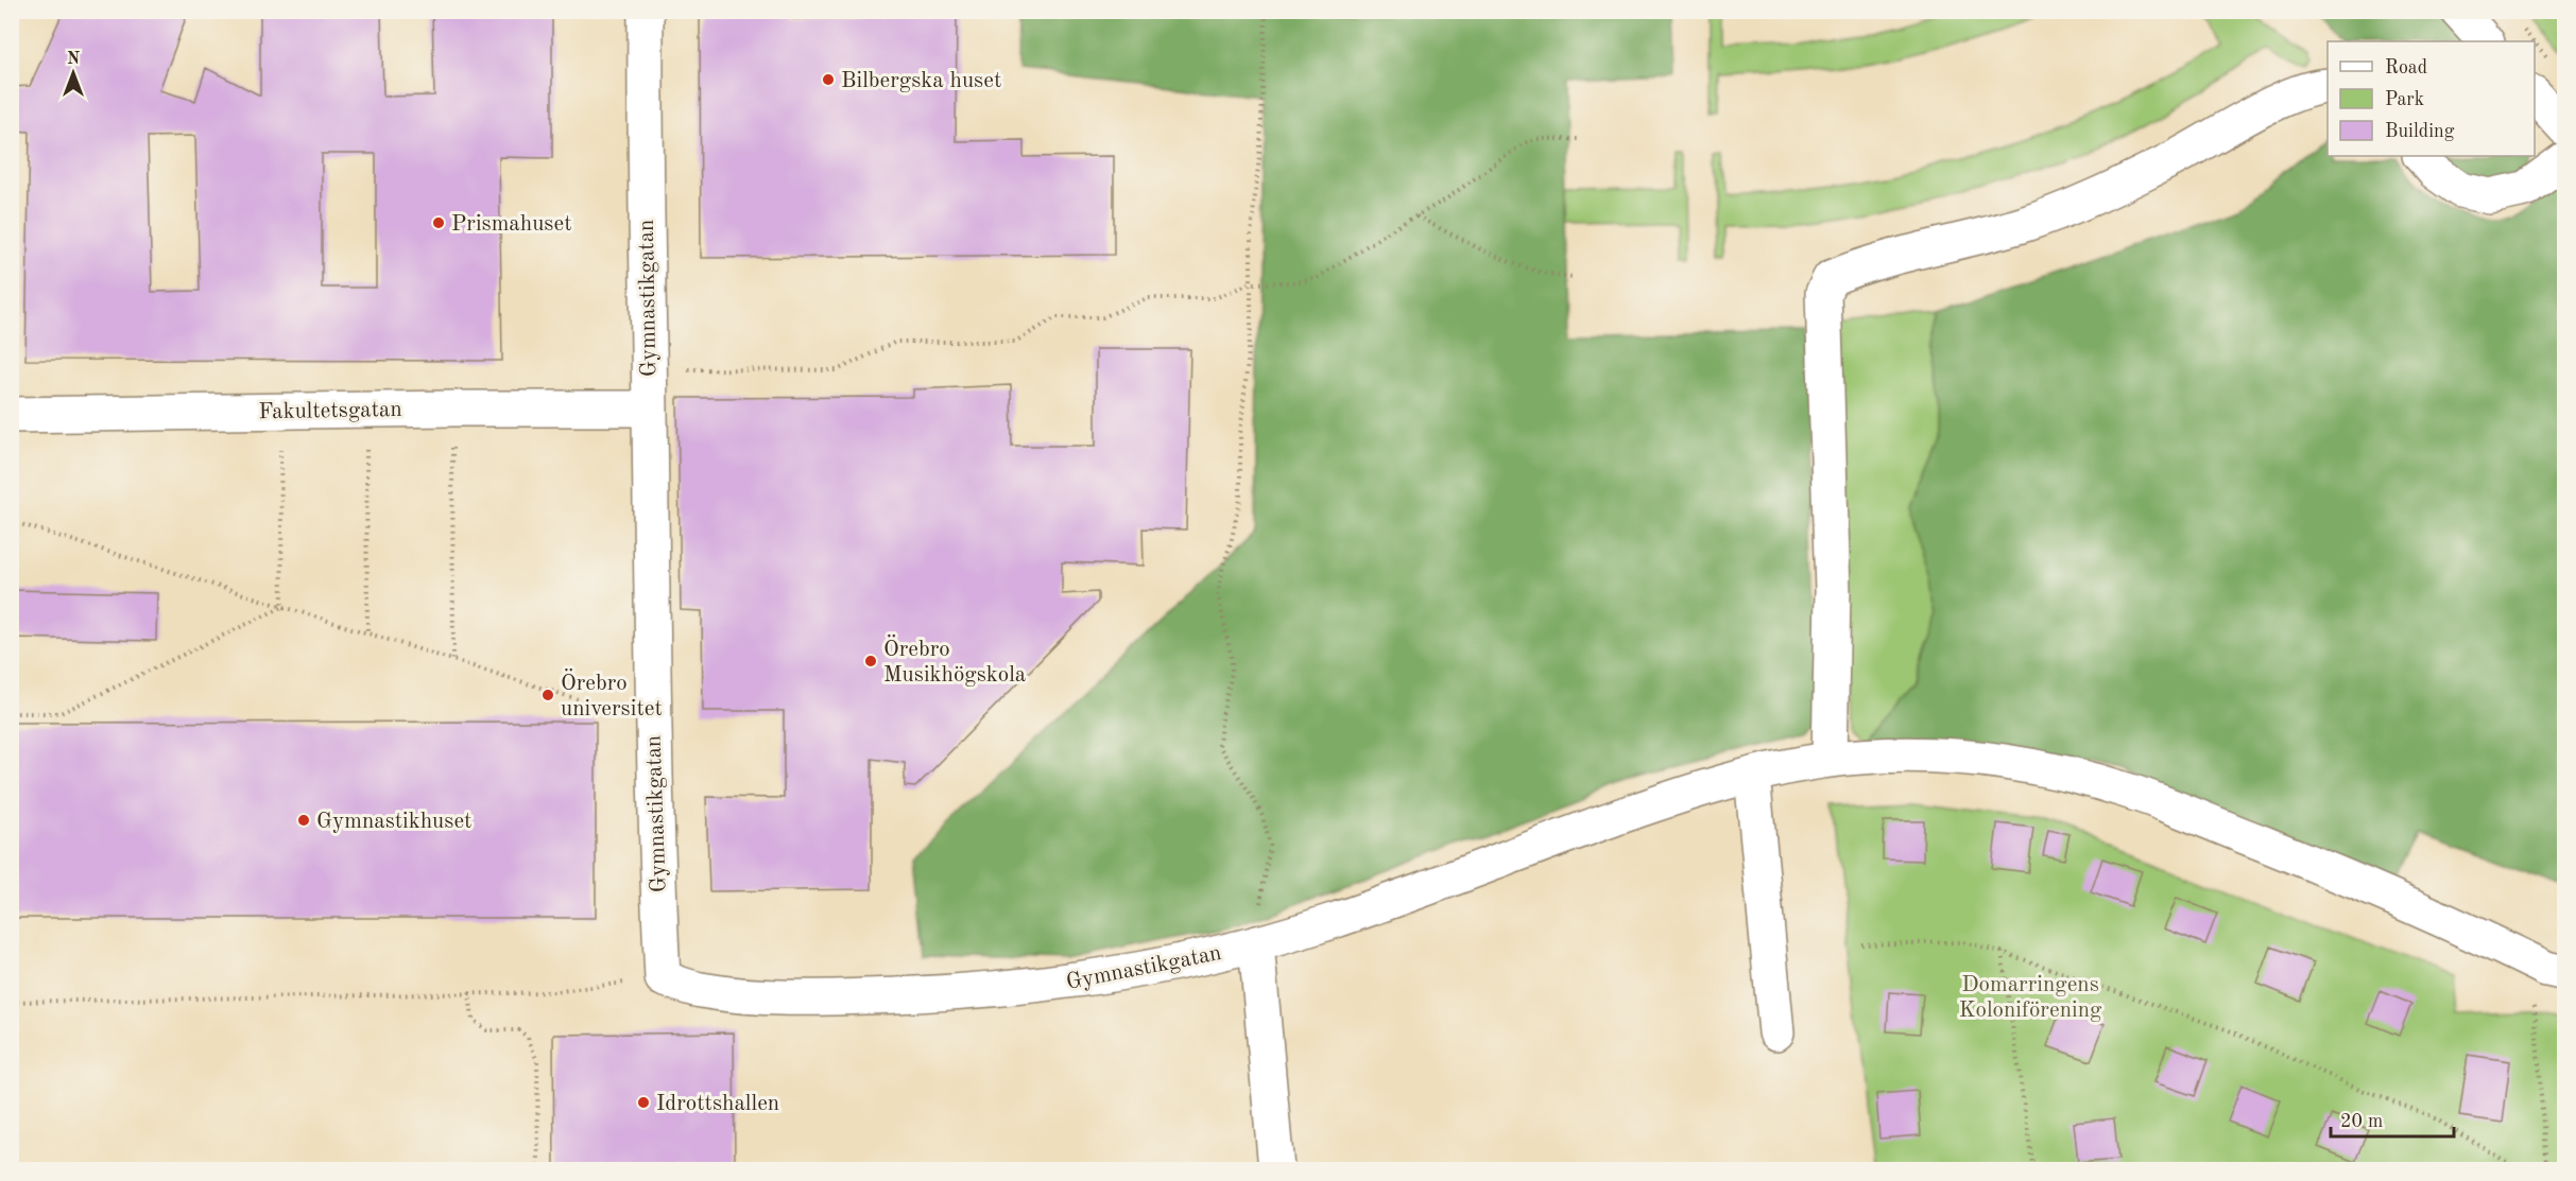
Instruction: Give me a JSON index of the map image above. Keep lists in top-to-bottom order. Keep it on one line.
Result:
{"streets":{"street":["Gymnastikgatan","Fakultetsgatan"]},"crossings":[["Gymnastikgatan","Fakultetsgatan"]],"parks":["Domarringens Koloniförening"],"places":["Bilbergska huset","Prismahuset","Örebro Musikhögskola","Örebro universitet","Gymnastikhuset","Idrottshallen"],"legend":["Road","Park","Building"],"scale_bar":"20 m","north":"top"}
